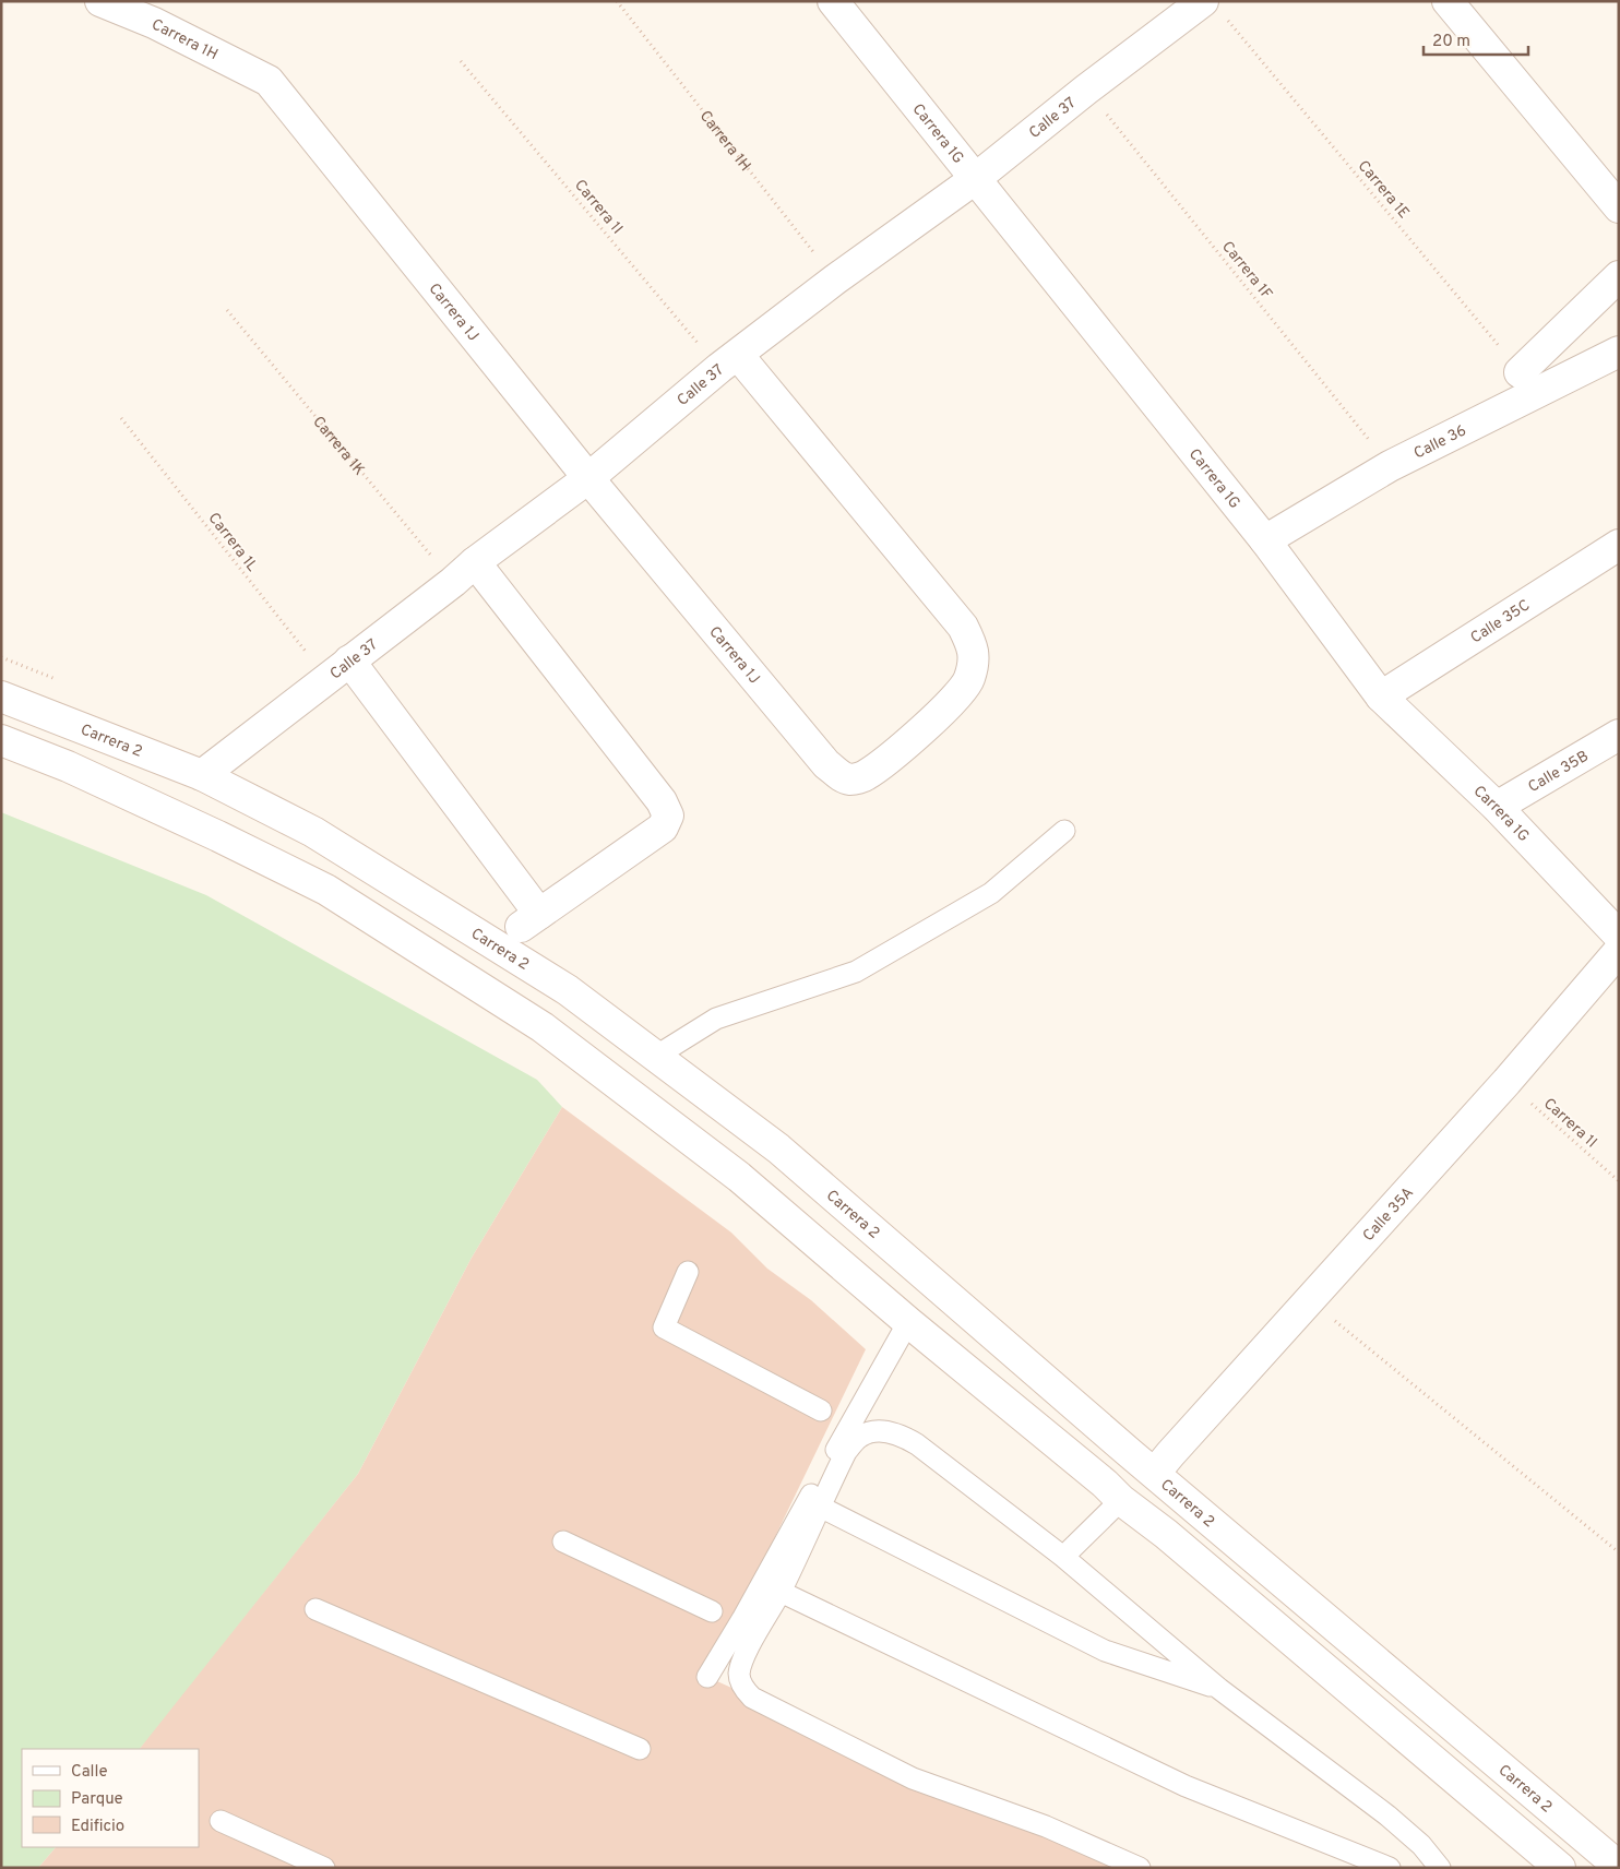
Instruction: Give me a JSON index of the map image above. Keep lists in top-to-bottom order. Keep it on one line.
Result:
{"streets":{"street":["Carrera 1H","Calle 37","Carrera 1G","Carrera 1J","Calle 36","Calle 35C","Carrera 2","Calle 35B","Calle 35A"],"path":["Carrera 1E","Carrera 1I","Carrera 1F","Carrera 1K","Carrera 1L"]},"crossings":[["Carrera 1H","Calle 37"],["Carrera 1H","Carrera 1J"],["Calle 37","Carrera 1G"],["Calle 37","Carrera 1E"],["Calle 37","Carrera 1I"],["Calle 37","Carrera 1F"],["Calle 37","Carrera 1J"],["Calle 37","Carrera 1K"],["Calle 37","Carrera 1L"],["Calle 37","Carrera 2"],["Carrera 1G","Calle 36"],["Carrera 1G","Calle 35C"],["Carrera 1G","Calle 35B"],["Carrera 1I","Carrera 1J"],["Carrera 1I","Calle 35A"],["Carrera 1F","Calle 36"],["Carrera 2","Calle 35A"]],"legend":["Calle","Parque","Edificio"],"scale_bar":"20 m"}
